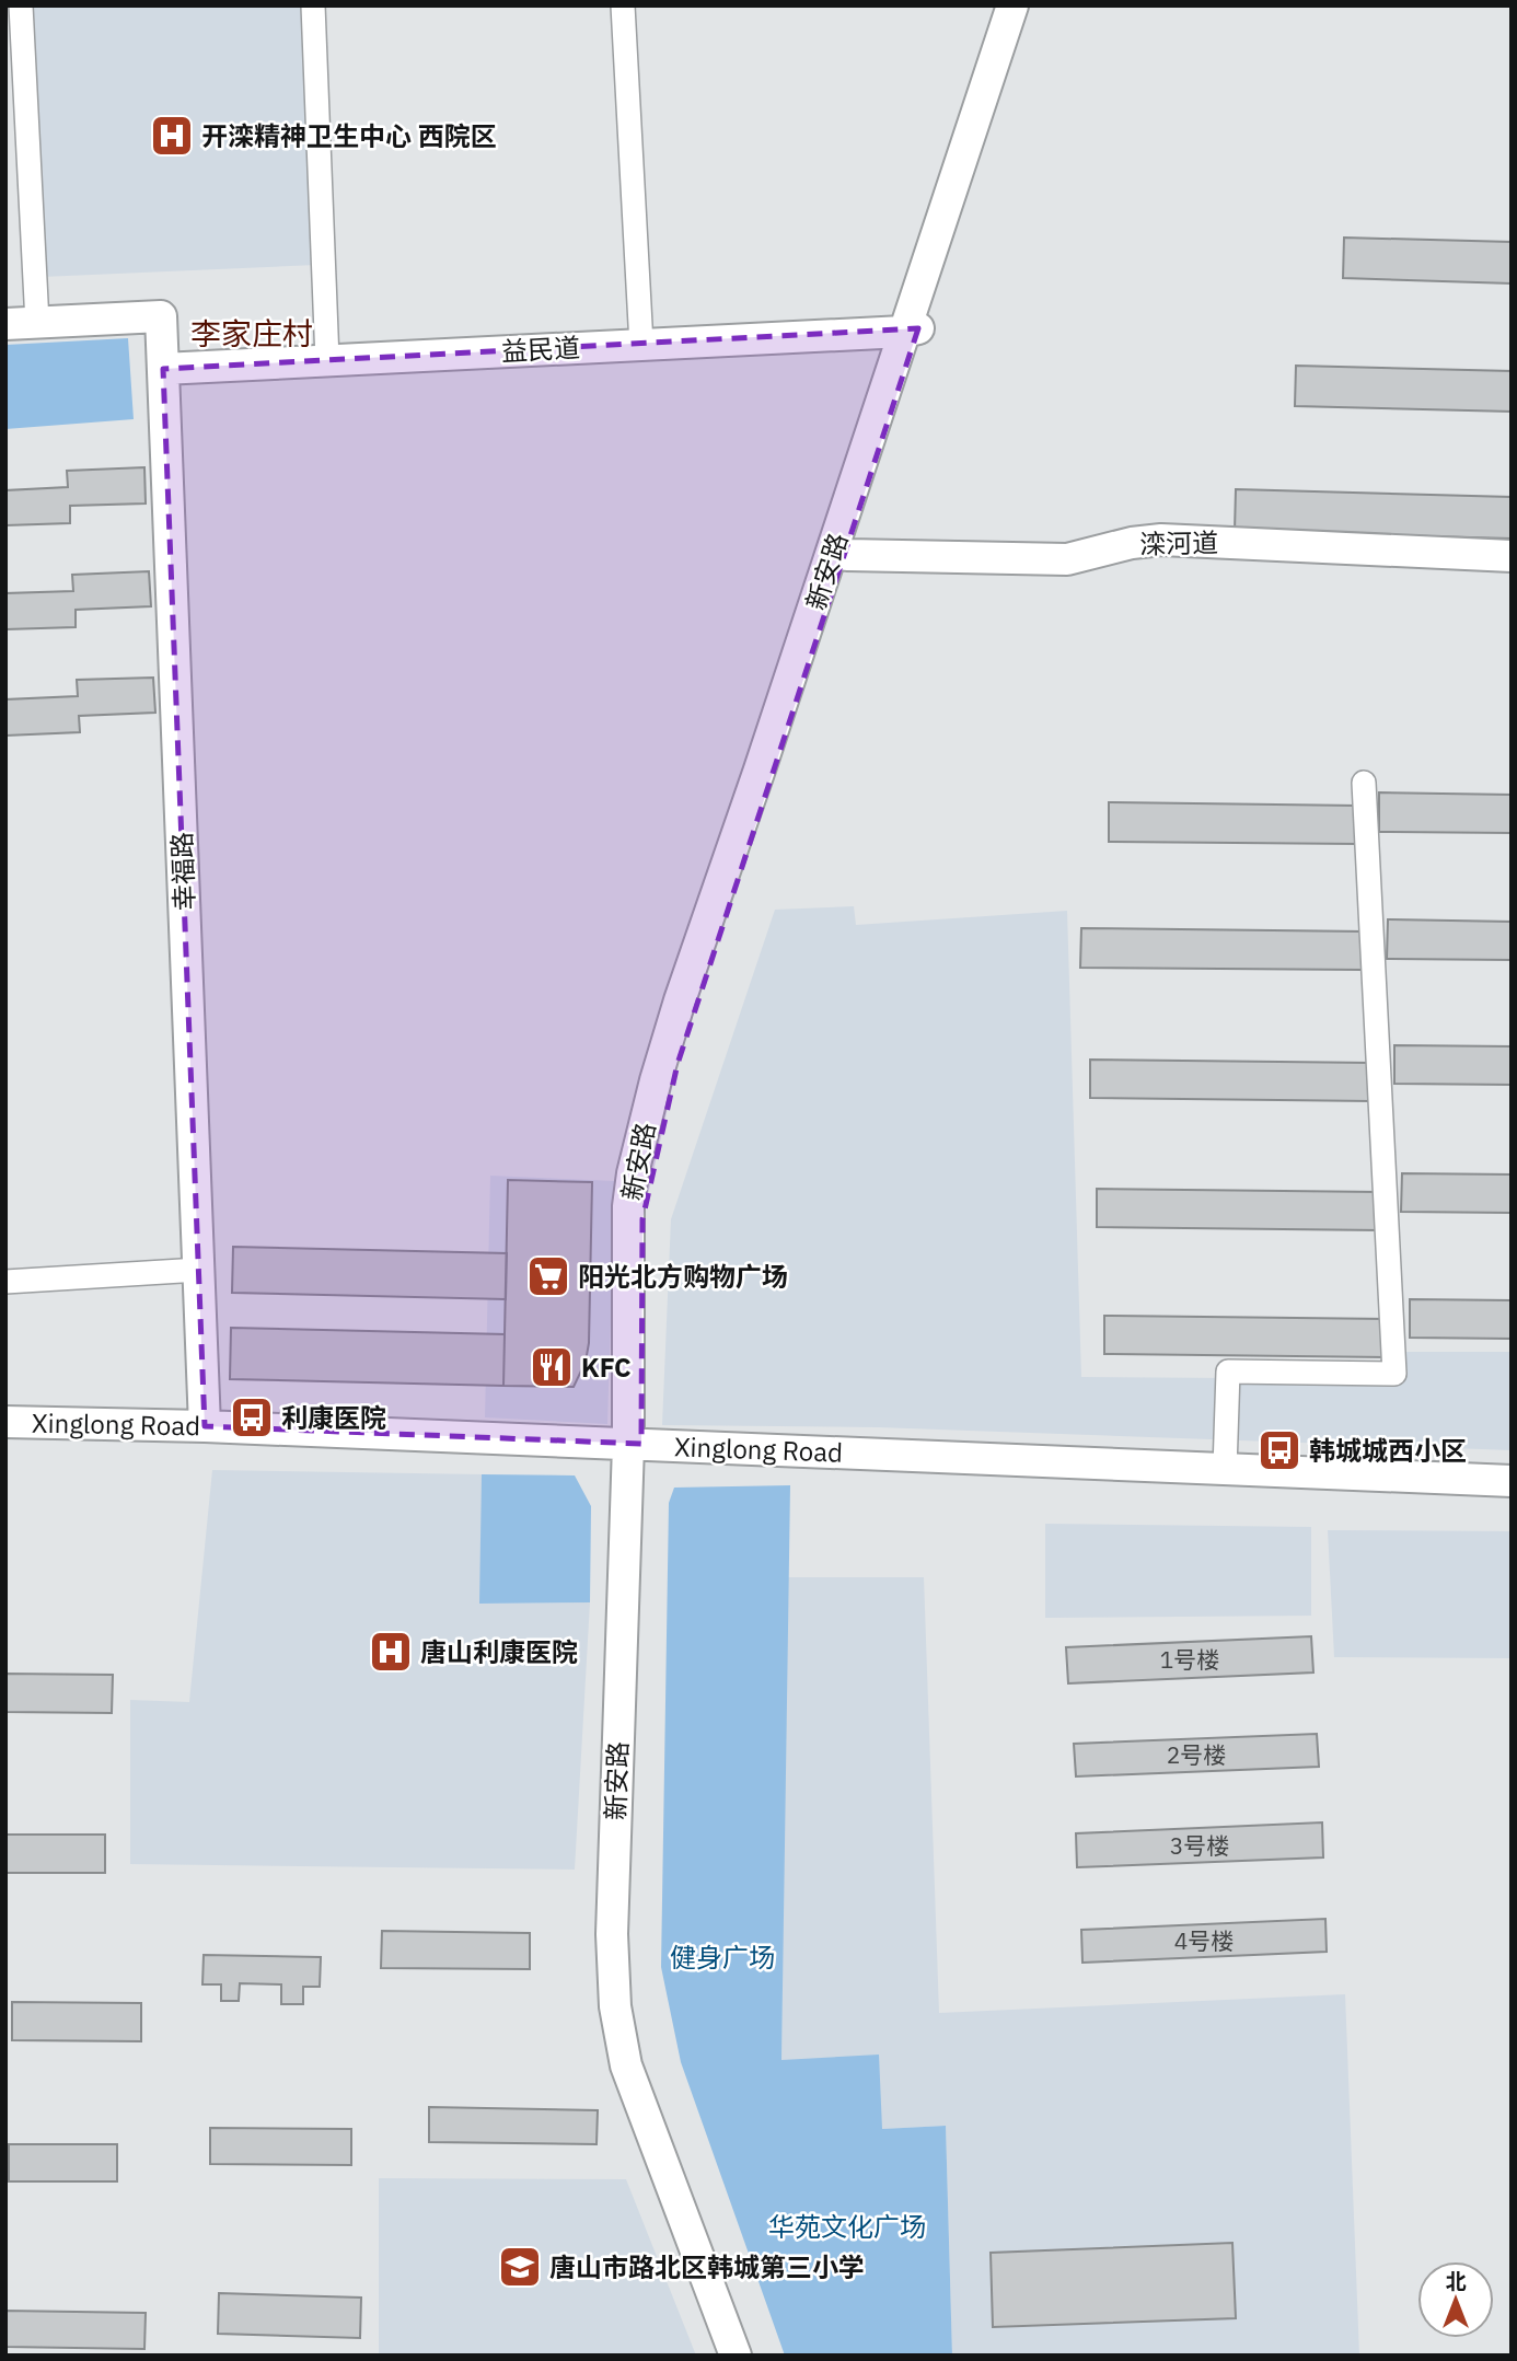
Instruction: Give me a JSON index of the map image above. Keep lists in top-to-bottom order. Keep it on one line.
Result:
{"streets":{"main road":["益民道","滦河道","新安路","幸福路","Xinglong Road"]},"crossings":[["益民道","新安路"],["益民道","幸福路"],["滦河道","新安路"],["新安路","Xinglong Road"],["幸福路","Xinglong Road"]],"districts":["李家庄村"],"parks":["健身广场","华苑文化广场"],"places":{"hospital":["开滦精神卫生中心 西院区","唐山利康医院"],"supermarket":["阳光北方购物广场"],"restaurant":["KFC"],"bus stop":["利康医院","韩城城西小区"],"school or university":["唐山市路北区韩城第三小学"]},"house_numbers":["1号楼","2号楼","3号楼","4号楼"],"north":"top"}
